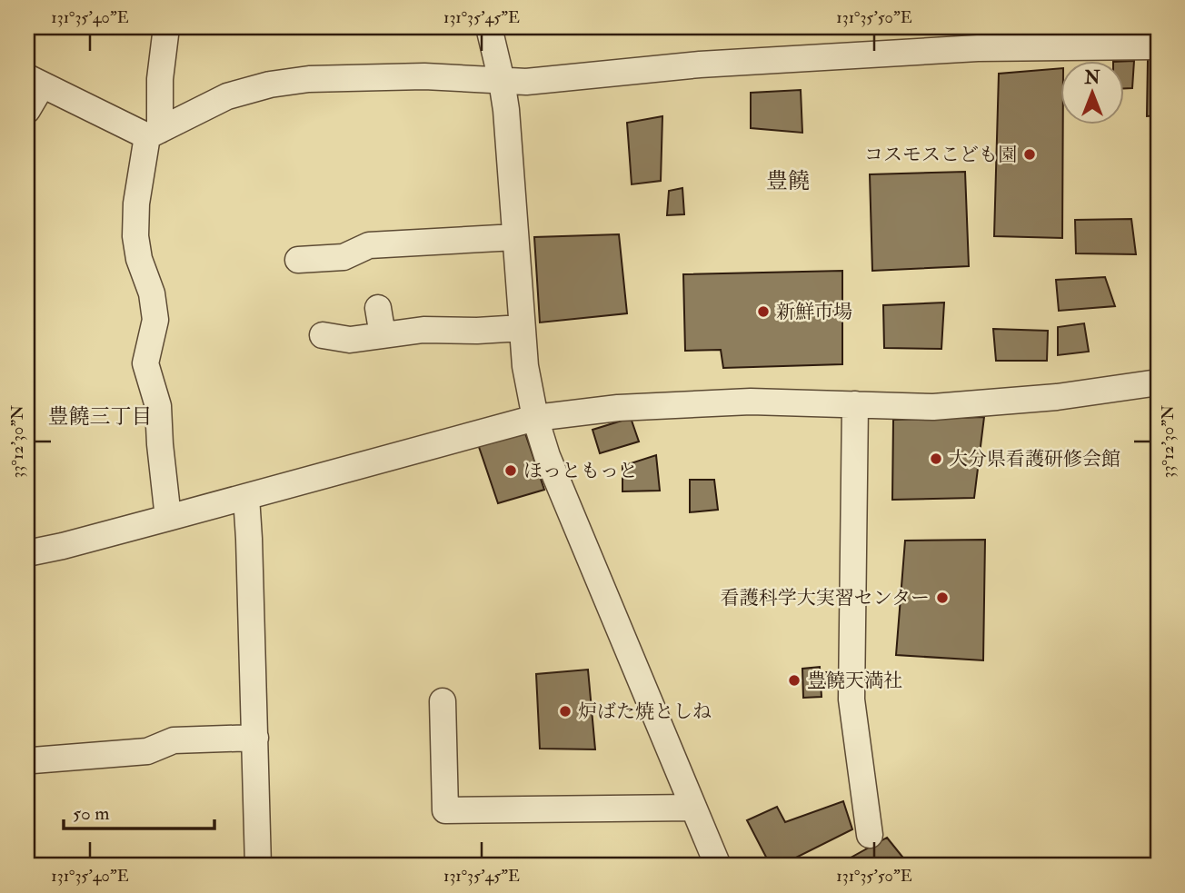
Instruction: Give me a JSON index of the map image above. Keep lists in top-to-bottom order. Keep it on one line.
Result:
{"districts":["豊饒","豊饒三丁目"],"places":["コスモスこども園","新鮮市場","大分県看護研修会館","ほっともっと","看護科学大実習センター","豊饒天満社","炉ばた焼としね"],"scale_bar":"50 m","north":"top","coordinates":["131°35'40\"E","131°35'45\"E","131°35'50\"E","33°12'30\"N"]}
